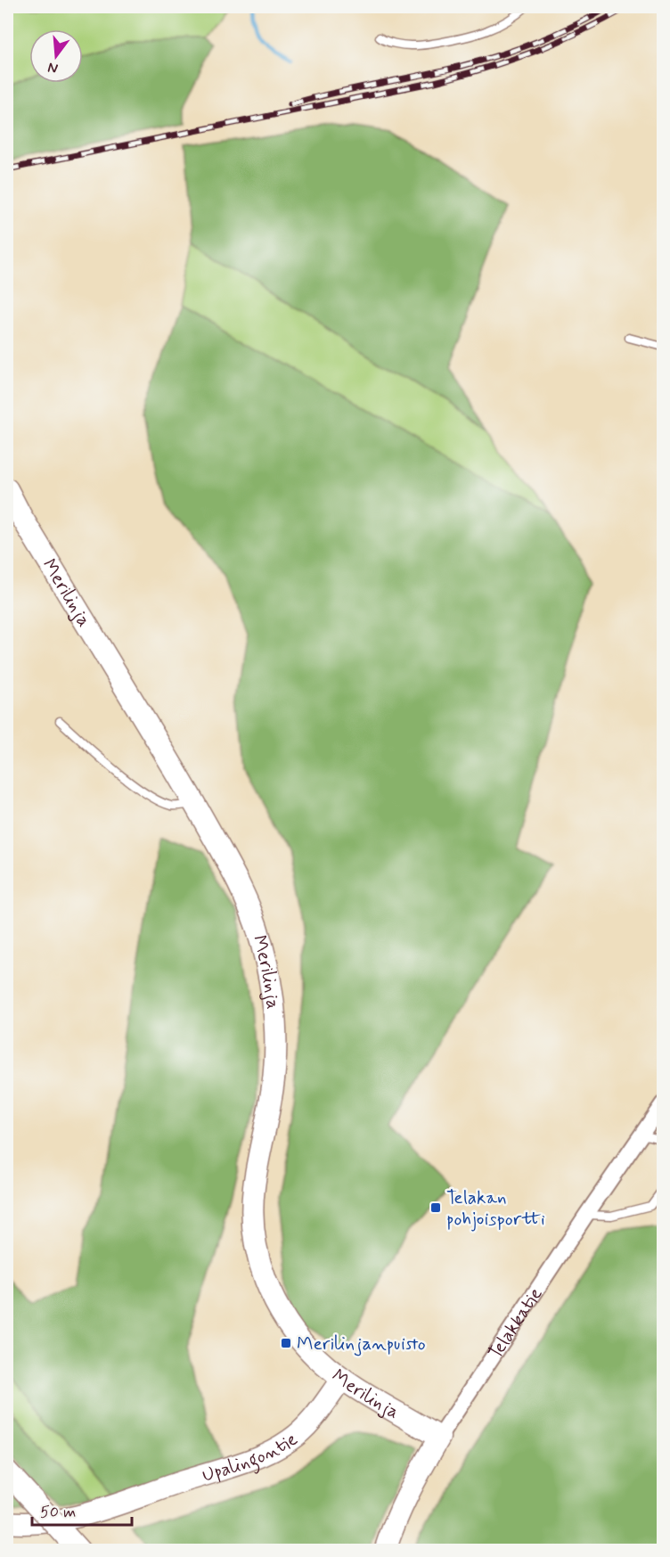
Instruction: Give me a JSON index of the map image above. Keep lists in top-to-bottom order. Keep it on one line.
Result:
{"streets":{"street":["Merilinja","Telakkatie","Upalingontie"]},"crossings":[["Merilinja","Telakkatie"],["Merilinja","Upalingontie"]],"places":{"transit":["Telakan pohjoisportti","Merilinjanpuisto"]},"scale_bar":"50 m","north":"bottom"}
